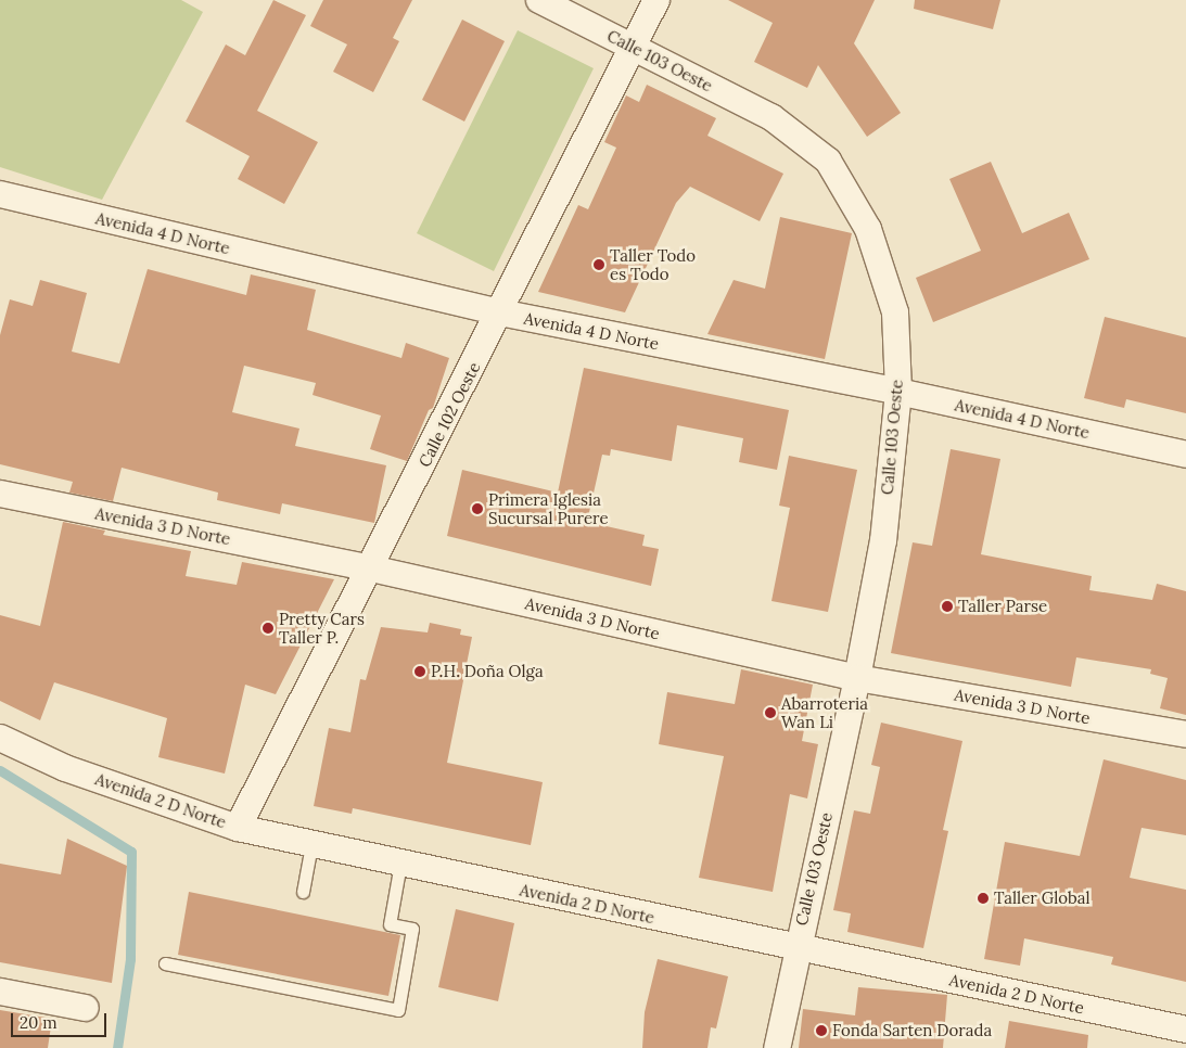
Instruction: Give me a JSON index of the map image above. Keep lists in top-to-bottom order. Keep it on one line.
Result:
{"streets":{"street":["Calle 103 Oeste","Avenida 4 D Norte","Calle 102 Oeste","Avenida 3 D Norte","Avenida 2 D Norte"]},"crossings":[["Calle 103 Oeste","Avenida 4 D Norte"],["Calle 103 Oeste","Calle 102 Oeste"],["Calle 103 Oeste","Avenida 3 D Norte"],["Calle 103 Oeste","Avenida 2 D Norte"],["Avenida 4 D Norte","Calle 102 Oeste"],["Calle 102 Oeste","Avenida 3 D Norte"],["Calle 102 Oeste","Avenida 2 D Norte"]],"places":["Taller Todo es Todo","Primera Iglesia Sucursal Purere","Taller Parse","Pretty Cars Taller P.","P.H. Doña Olga","Abarroteria Wan Li","Taller Global","Fonda Sarten Dorada"],"scale_bar":"20 m"}
